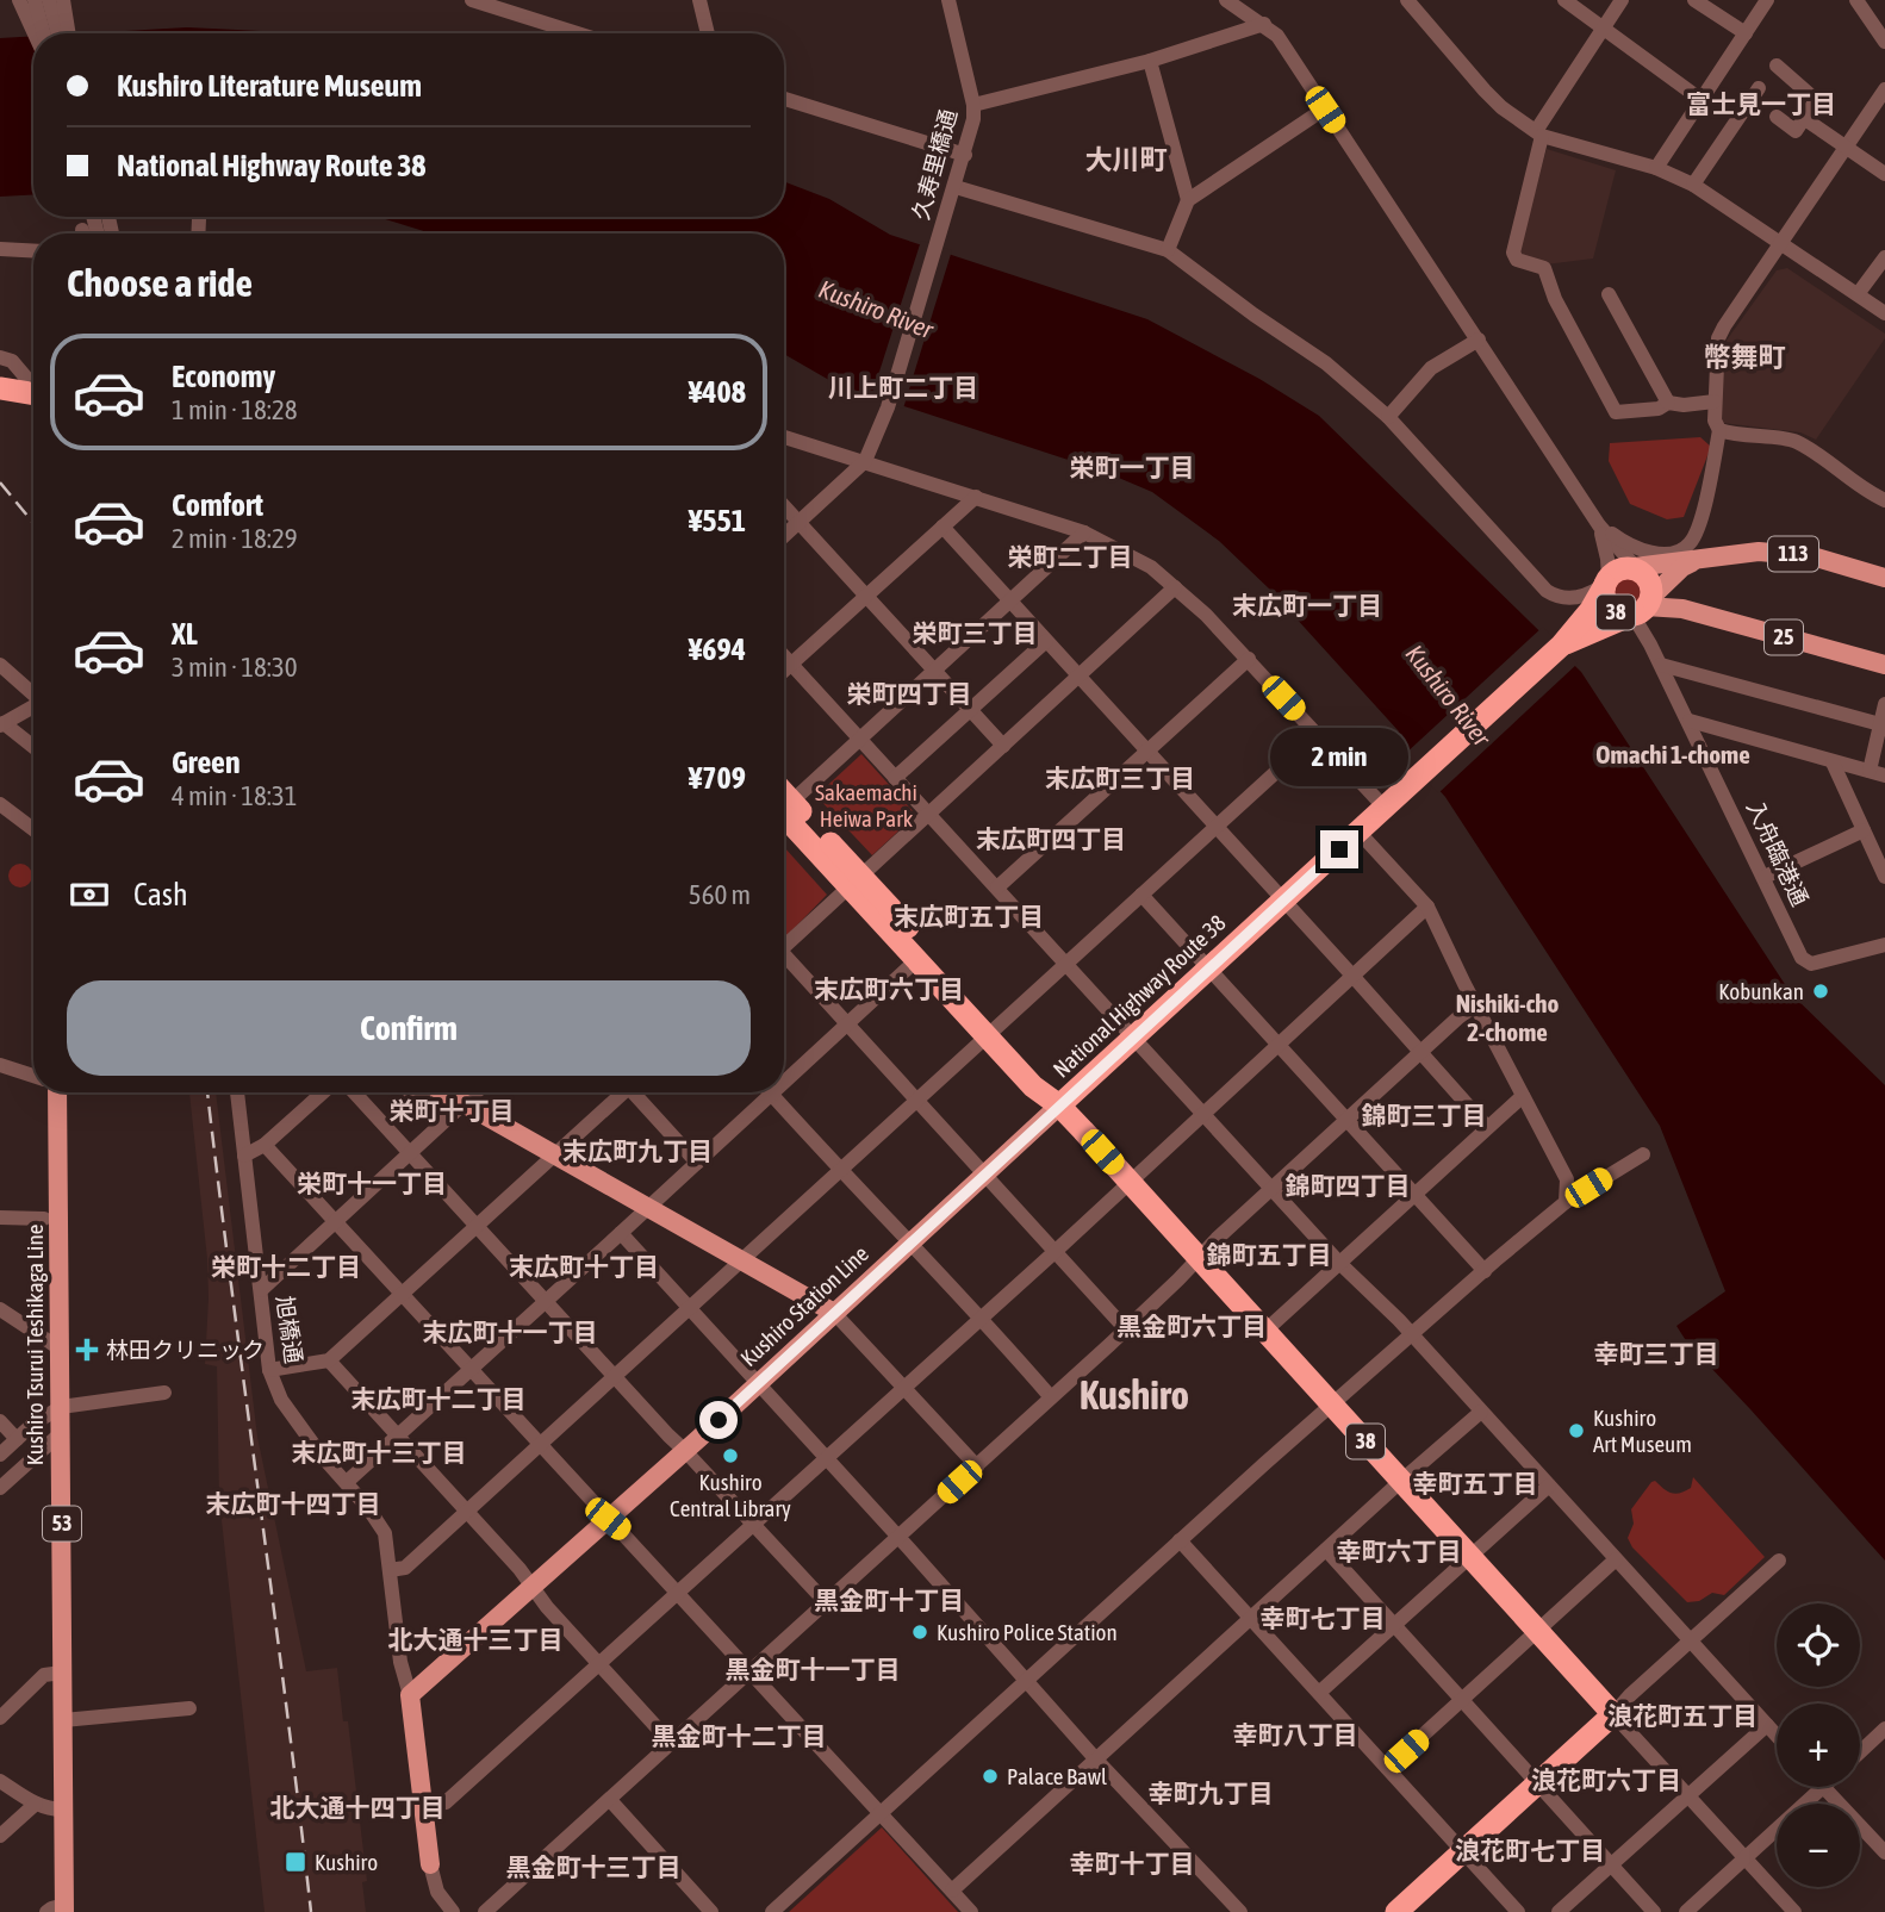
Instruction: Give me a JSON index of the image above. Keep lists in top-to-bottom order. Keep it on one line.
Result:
{"streets":{"highway":["38","National Highway Route 38"],"main road":["113","25","Kushiro Station Line","Kushiro Tsurui Teshikaga Line","53"],"street":["久寿里橋通","入舟臨港通","旭橋通"]},"crossings":[["113","25"],["113","入舟臨港通"],["113","National Highway Route 38"],["25","入舟臨港通"],["25","National Highway Route 38"],["入舟臨港通","National Highway Route 38"],["National Highway Route 38","Kushiro Station Line"],["Kushiro Station Line","旭橋通"]],"districts":["富士見一丁目","大川町","幣舞町","川上町二丁目","栄町一丁目","栄町二丁目","末広町一丁目","栄町三丁目","栄町四丁目","Omachi 1-chome","末広町三丁目","末広町四丁目","末広町五丁目","末広町六丁目","Nishiki-cho 2-chome","栄町十丁目","錦町三丁目","末広町九丁目","栄町十一丁目","錦町四丁目","錦町五丁目","栄町十二丁目","末広町十丁目","黒金町六丁目","末広町十一丁目","幸町三丁目","Kushiro","末広町十二丁目","末広町十三丁目","幸町五丁目","末広町十四丁目","幸町六丁目","黒金町十丁目","幸町七丁目","北大通十三丁目","黒金町十一丁目","浪花町五丁目","幸町八丁目","黒金町十二丁目","浪花町六丁目","幸町九丁目","北大通十四丁目","浪花町七丁目","幸町十丁目","黒金町十三丁目"],"water":["Kushiro River"],"parks":["Sakaemachi Heiwa Park"],"places":{"other":["Kobunkan","Kushiro Art Museum","Kushiro Central Library","Kushiro Police Station","Palace Bawl"],"health":["林田クリニック"],"transit":["Kushiro"]},"page":{"banner":["Kushiro Literature Museum","National Highway Route 38"],"heading":"Choose a ride","list":[{"name":"Economy","note":"1 min · 18:28","value":"¥408"},{"name":"Comfort","note":"2 min · 18:29","value":"¥551"},{"name":"XL","note":"3 min · 18:30","value":"¥694"},{"name":"Green","note":"4 min · 18:31","value":"¥709"}],"bubble":"2 min","pay":["Cash","560 m"],"buttons":"Confirm","map_buttons":["+","−"]}}
